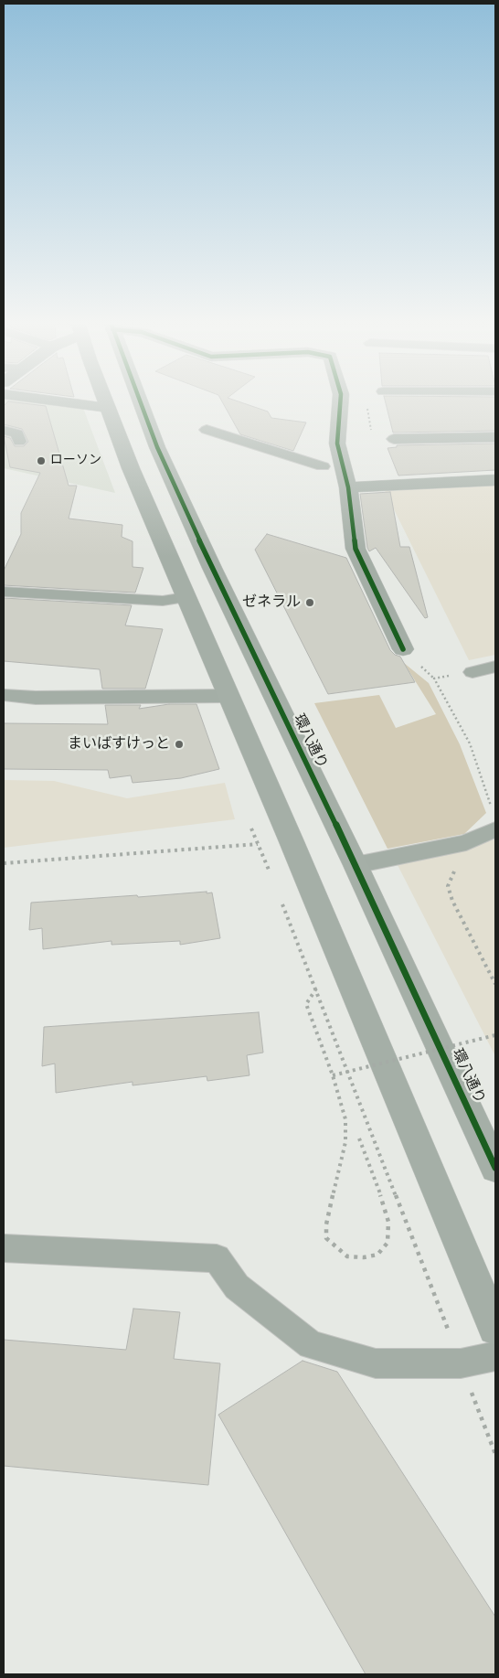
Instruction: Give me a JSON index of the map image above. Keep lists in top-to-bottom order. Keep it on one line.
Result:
{"streets":{"main road":["環八通り"]},"places":["ローソン","ゼネラル","まいばすけっと"]}
